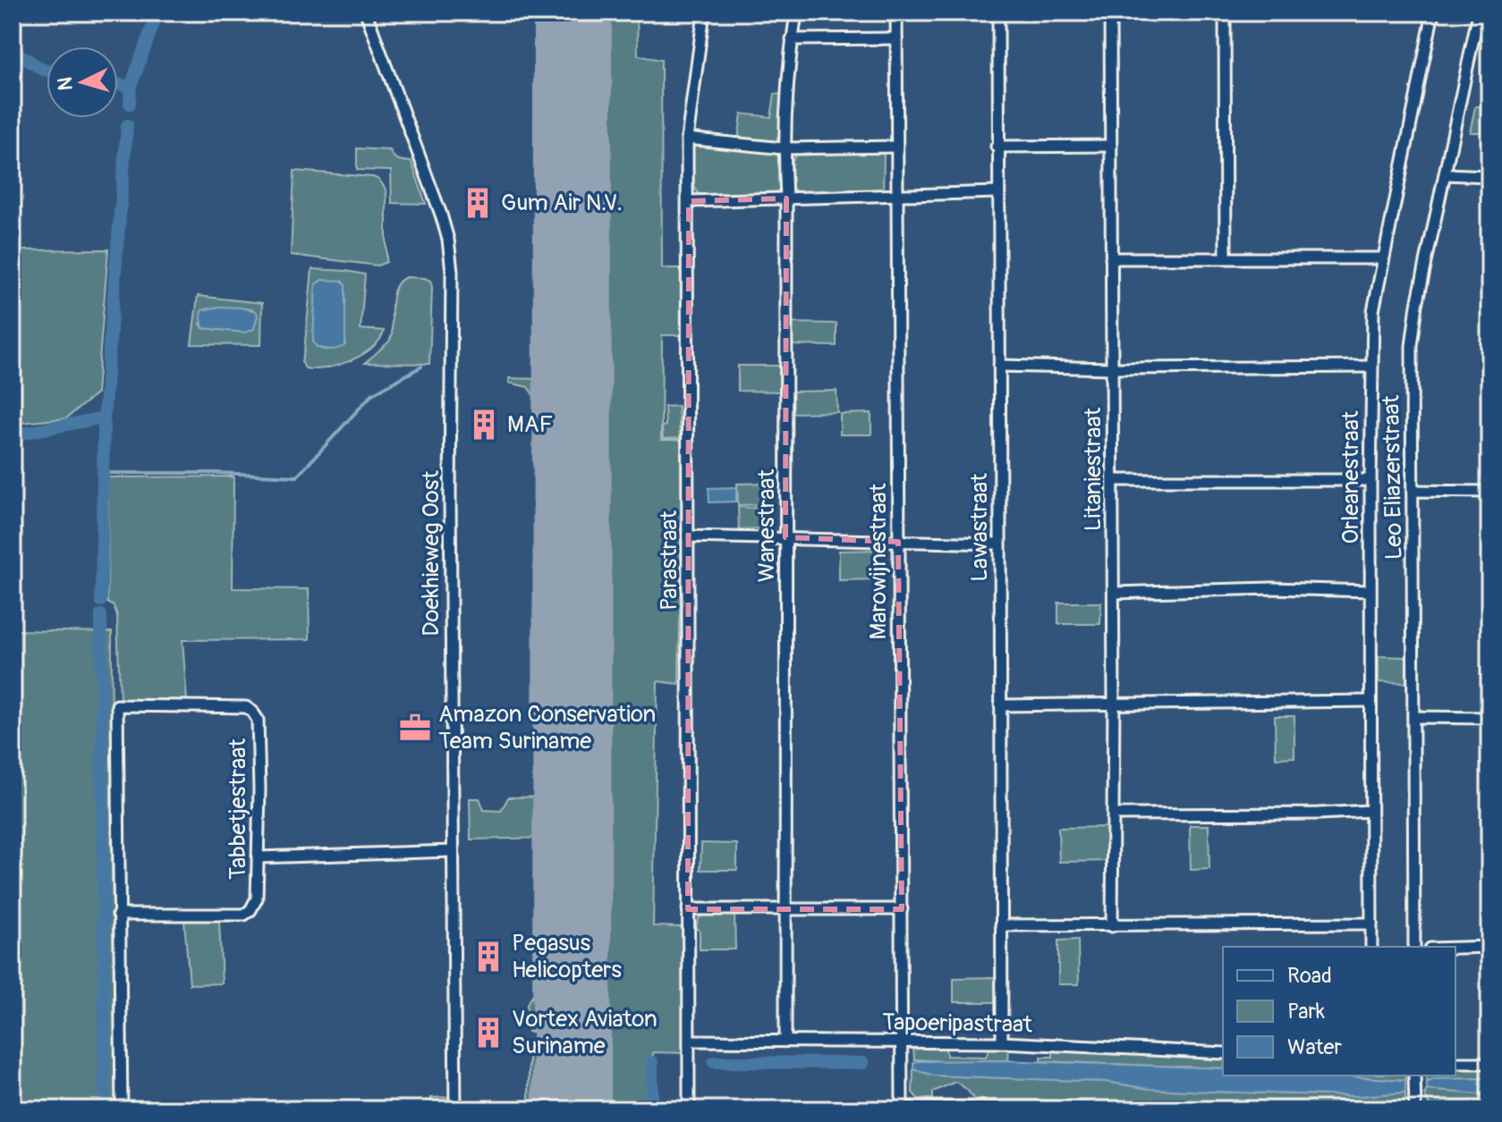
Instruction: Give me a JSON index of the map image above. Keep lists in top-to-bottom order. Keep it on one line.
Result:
{"streets":{"street":["Litaniestraat","Orleanestraat","Leo Eliazerstraat","Wanestraat","Lawastraat","Doekhieweg Oost","Parastraat","Marowijnestraat","Tabbetjestraat","Tapoeripastraat"]},"crossings":[["Wanestraat","Tapoeripastraat"],["Lawastraat","Tapoeripastraat"],["Parastraat","Tapoeripastraat"],["Marowijnestraat","Tapoeripastraat"]],"places":{"building":["Gum Air N.V.","MAF","Pegasus Helicopters","Vortex Aviaton Suriname"],"office":["Amazon Conservation Team Suriname"]},"legend":["Road","Park","Water"],"north":"left"}
